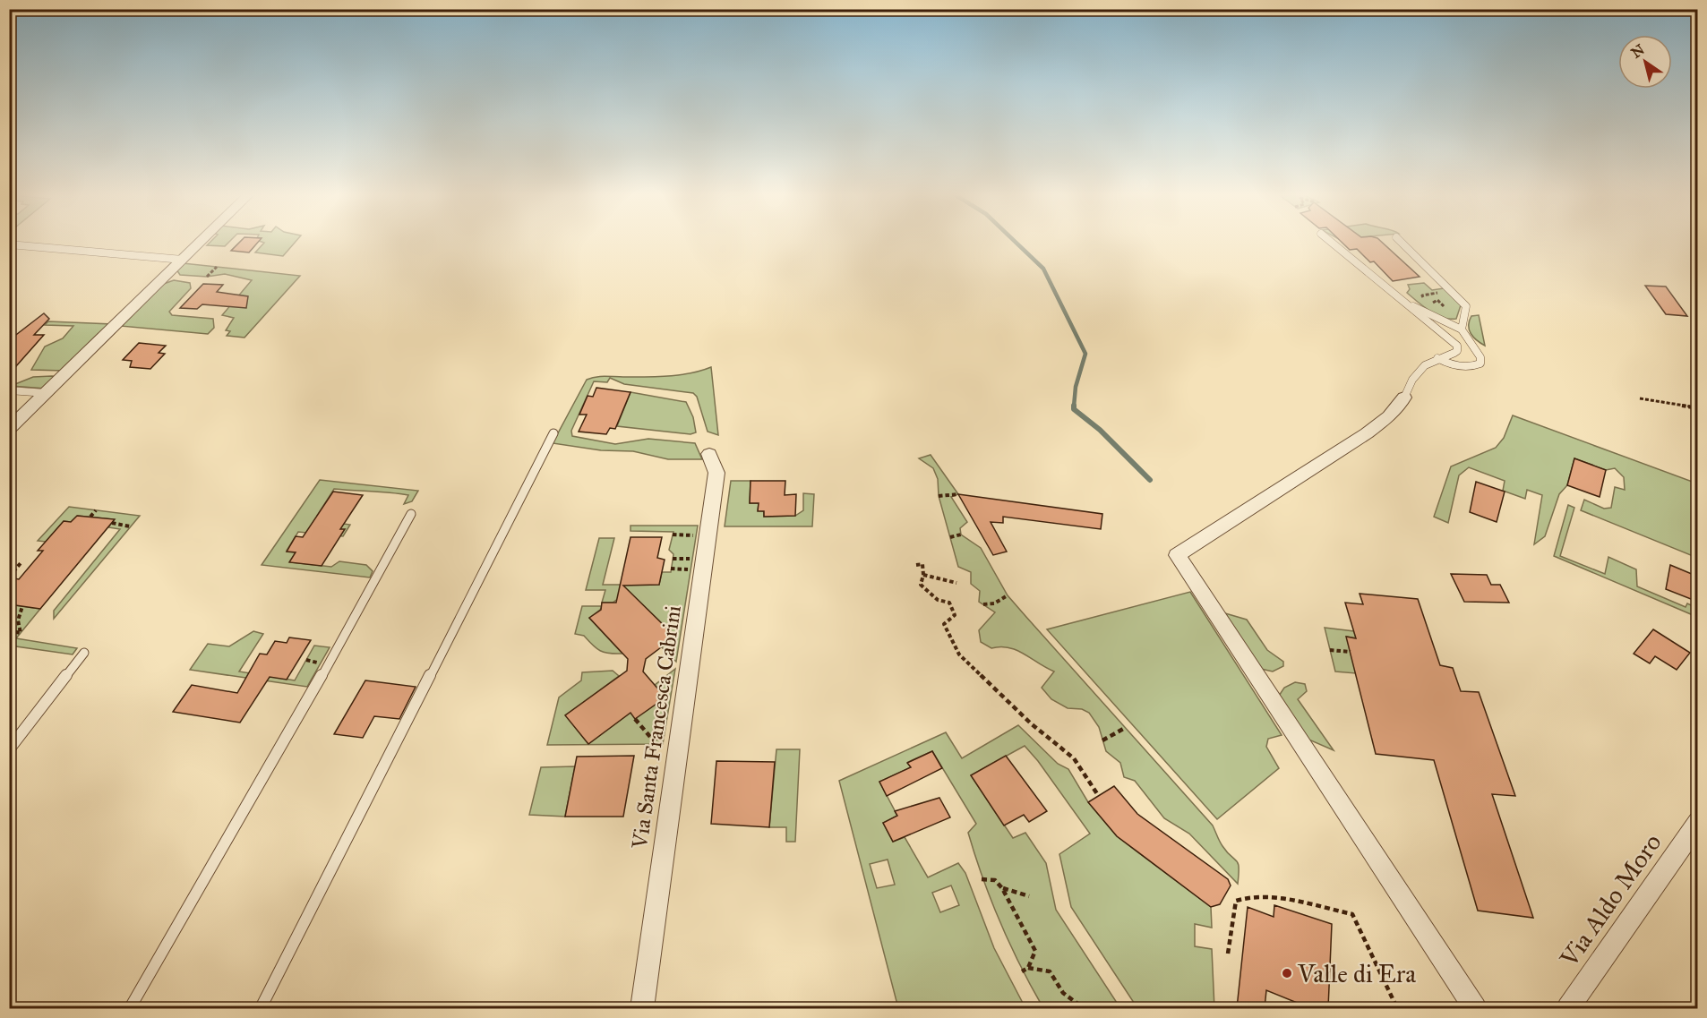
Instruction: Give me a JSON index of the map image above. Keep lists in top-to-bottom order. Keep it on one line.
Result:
{"streets":{"street":["Via Santa Francesca Cabrini","Via Aldo Moro"]},"places":["Valle di Era"],"north":"top left"}
